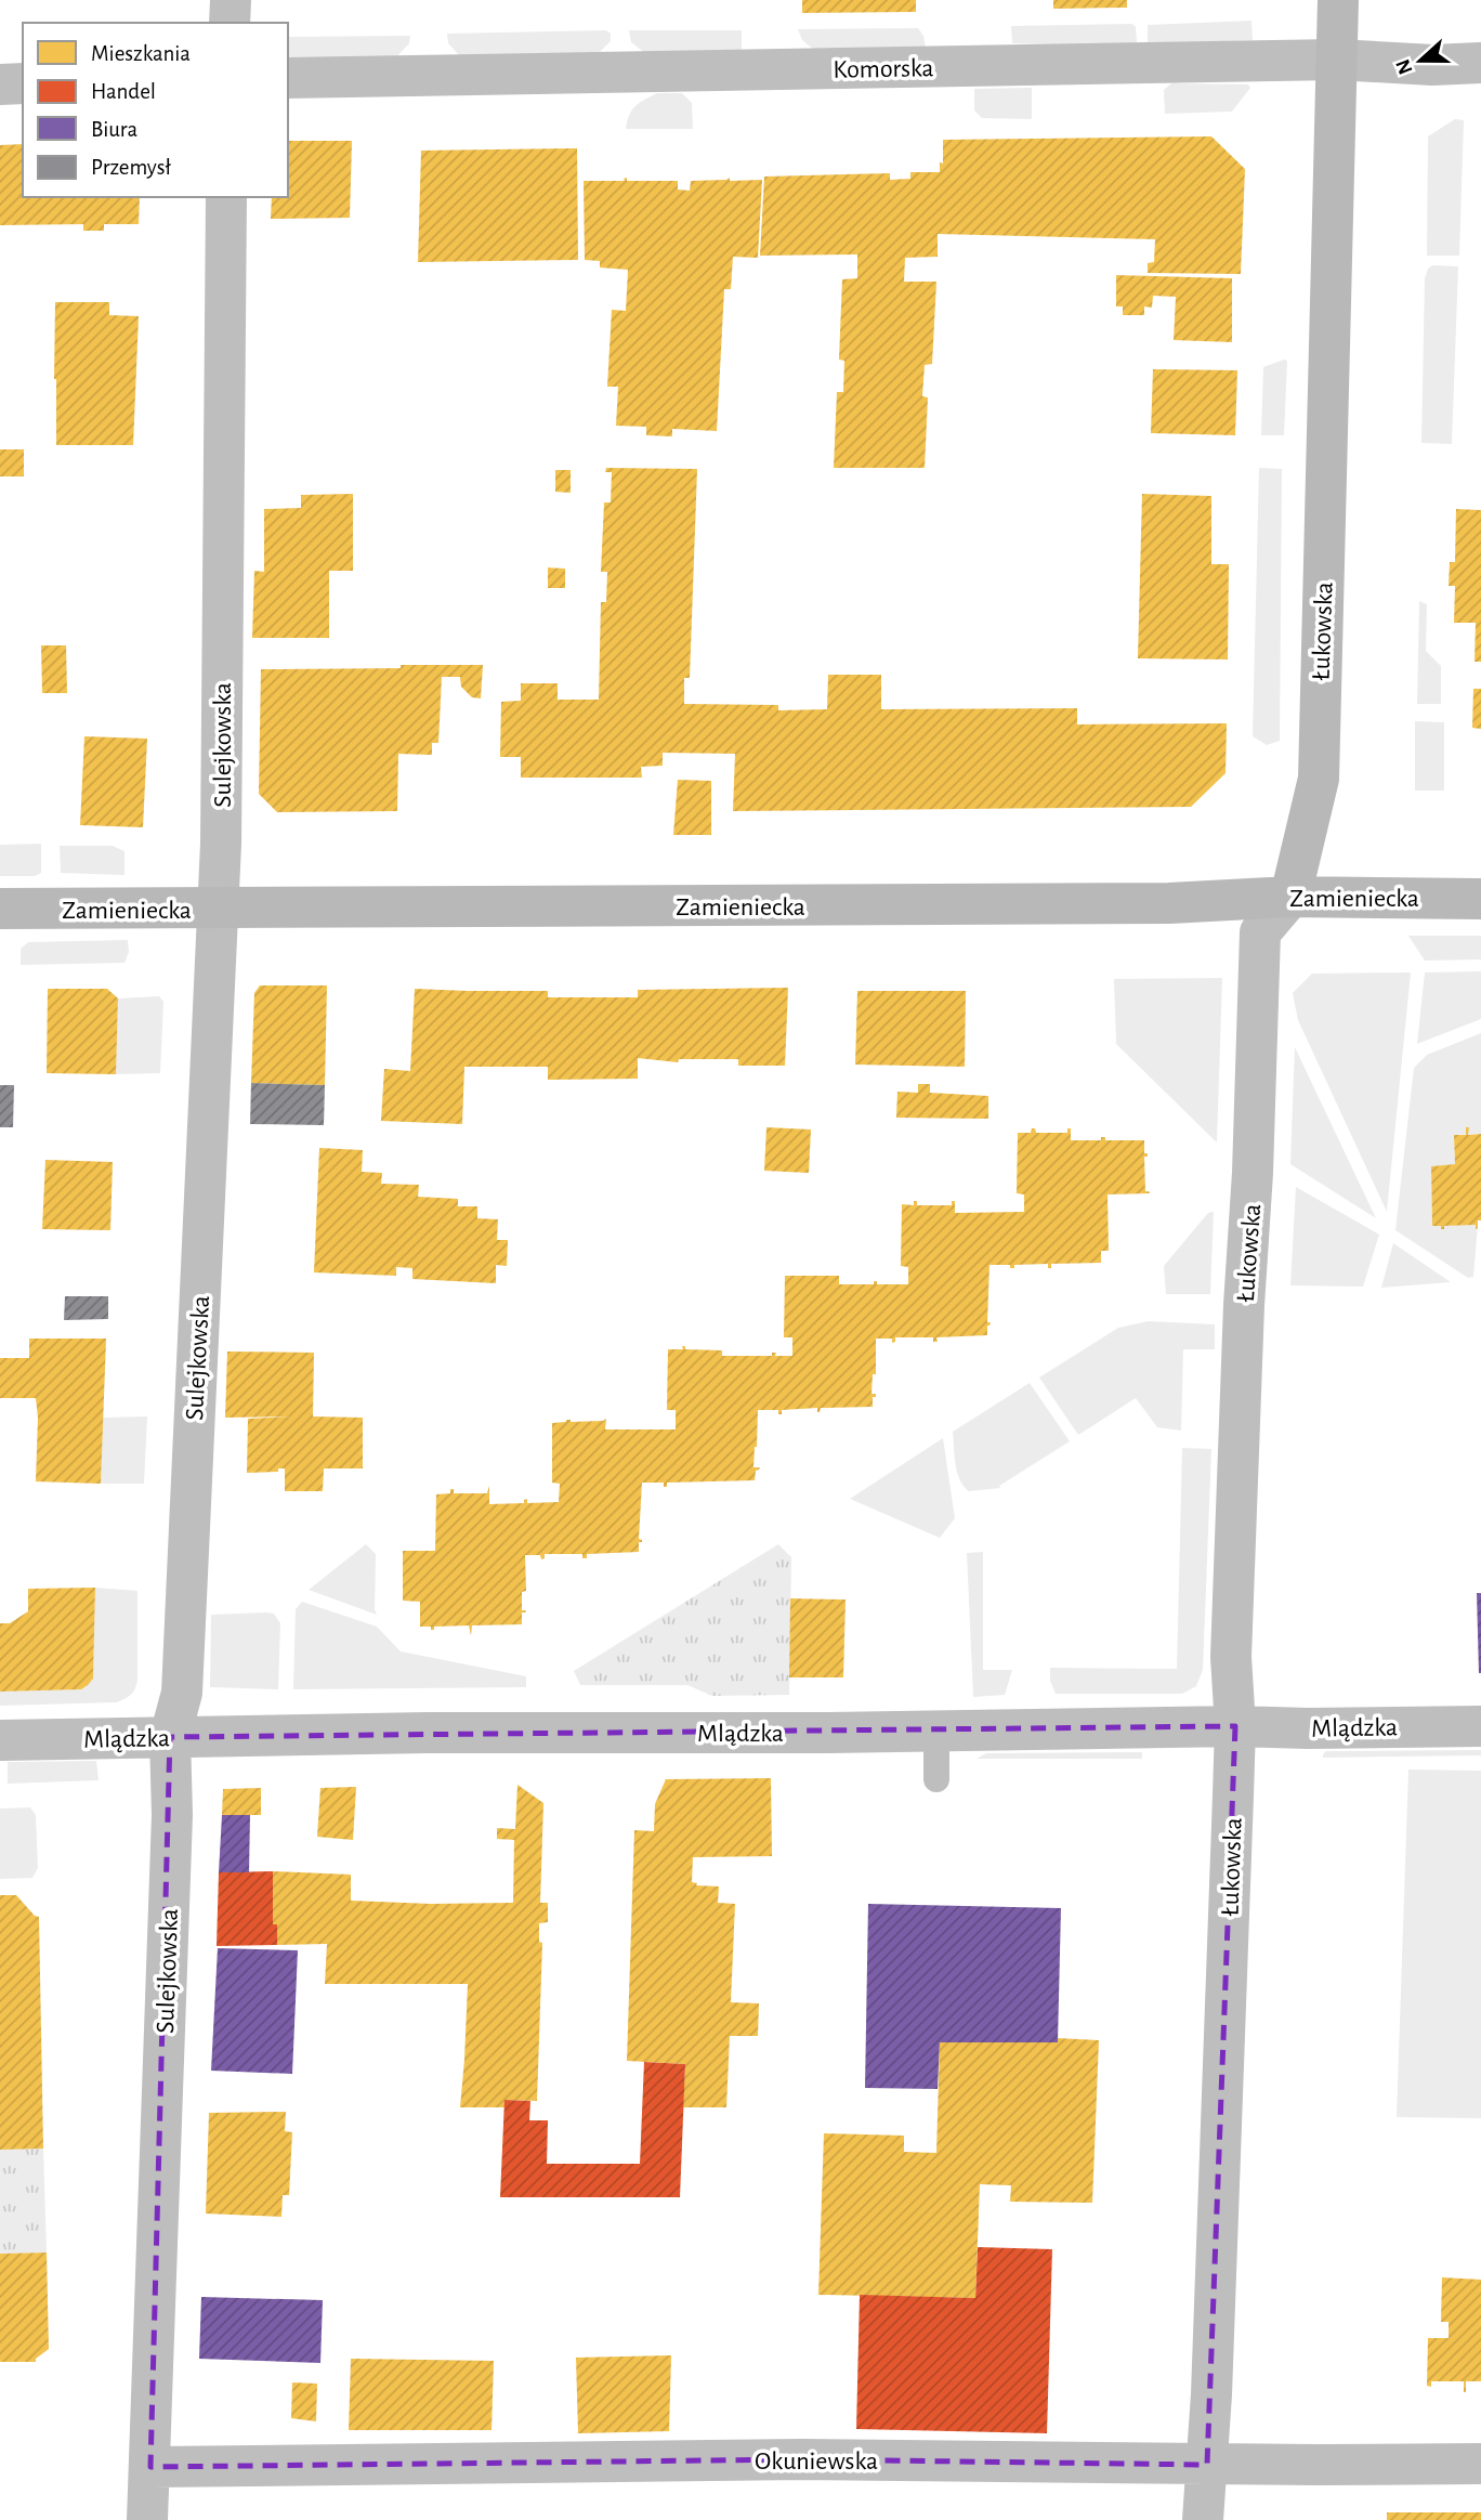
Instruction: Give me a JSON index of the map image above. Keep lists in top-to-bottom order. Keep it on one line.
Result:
{"streets":{"street":["Komorska","Łukowska","Sulejkowska","Zamieniecka","Mlądzka","Okuniewska"]},"crossings":[["Komorska","Łukowska"],["Łukowska","Zamieniecka"],["Łukowska","Mlądzka"],["Łukowska","Okuniewska"],["Sulejkowska","Zamieniecka"],["Sulejkowska","Mlądzka"],["Sulejkowska","Okuniewska"]],"legend":["Mieszkania","Handel","Biura","Przemysł"],"north":"left"}
